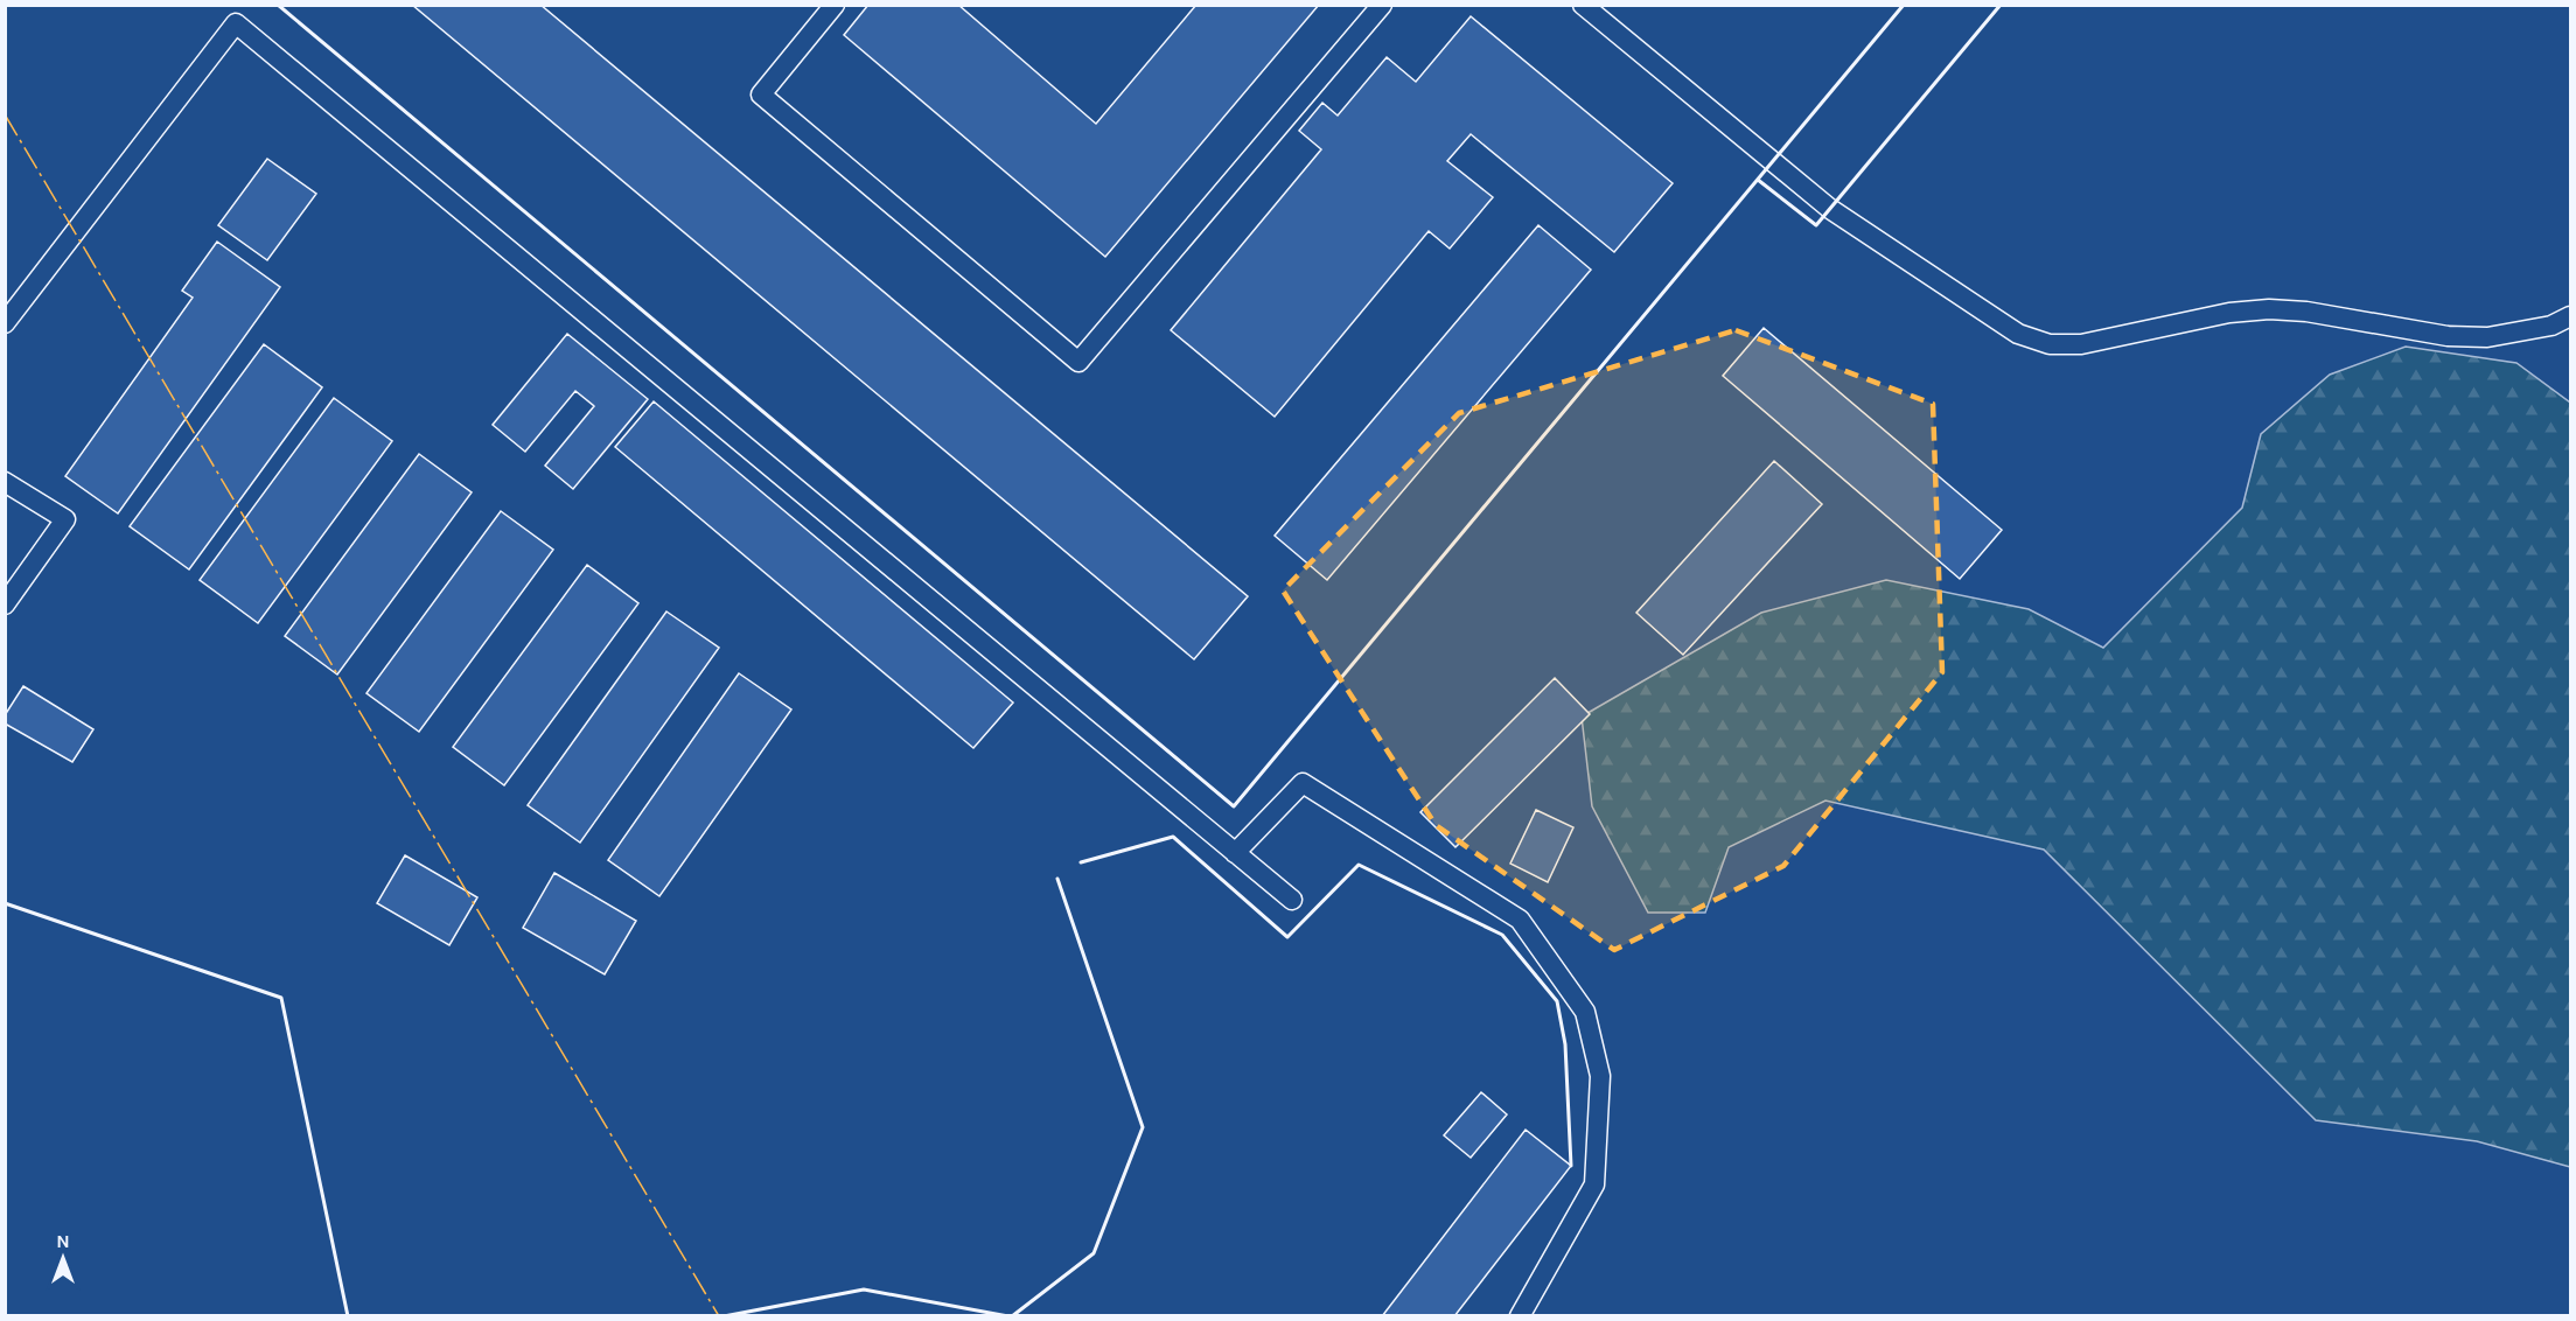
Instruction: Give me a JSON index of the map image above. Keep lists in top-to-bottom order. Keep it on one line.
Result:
{"north":"top"}
